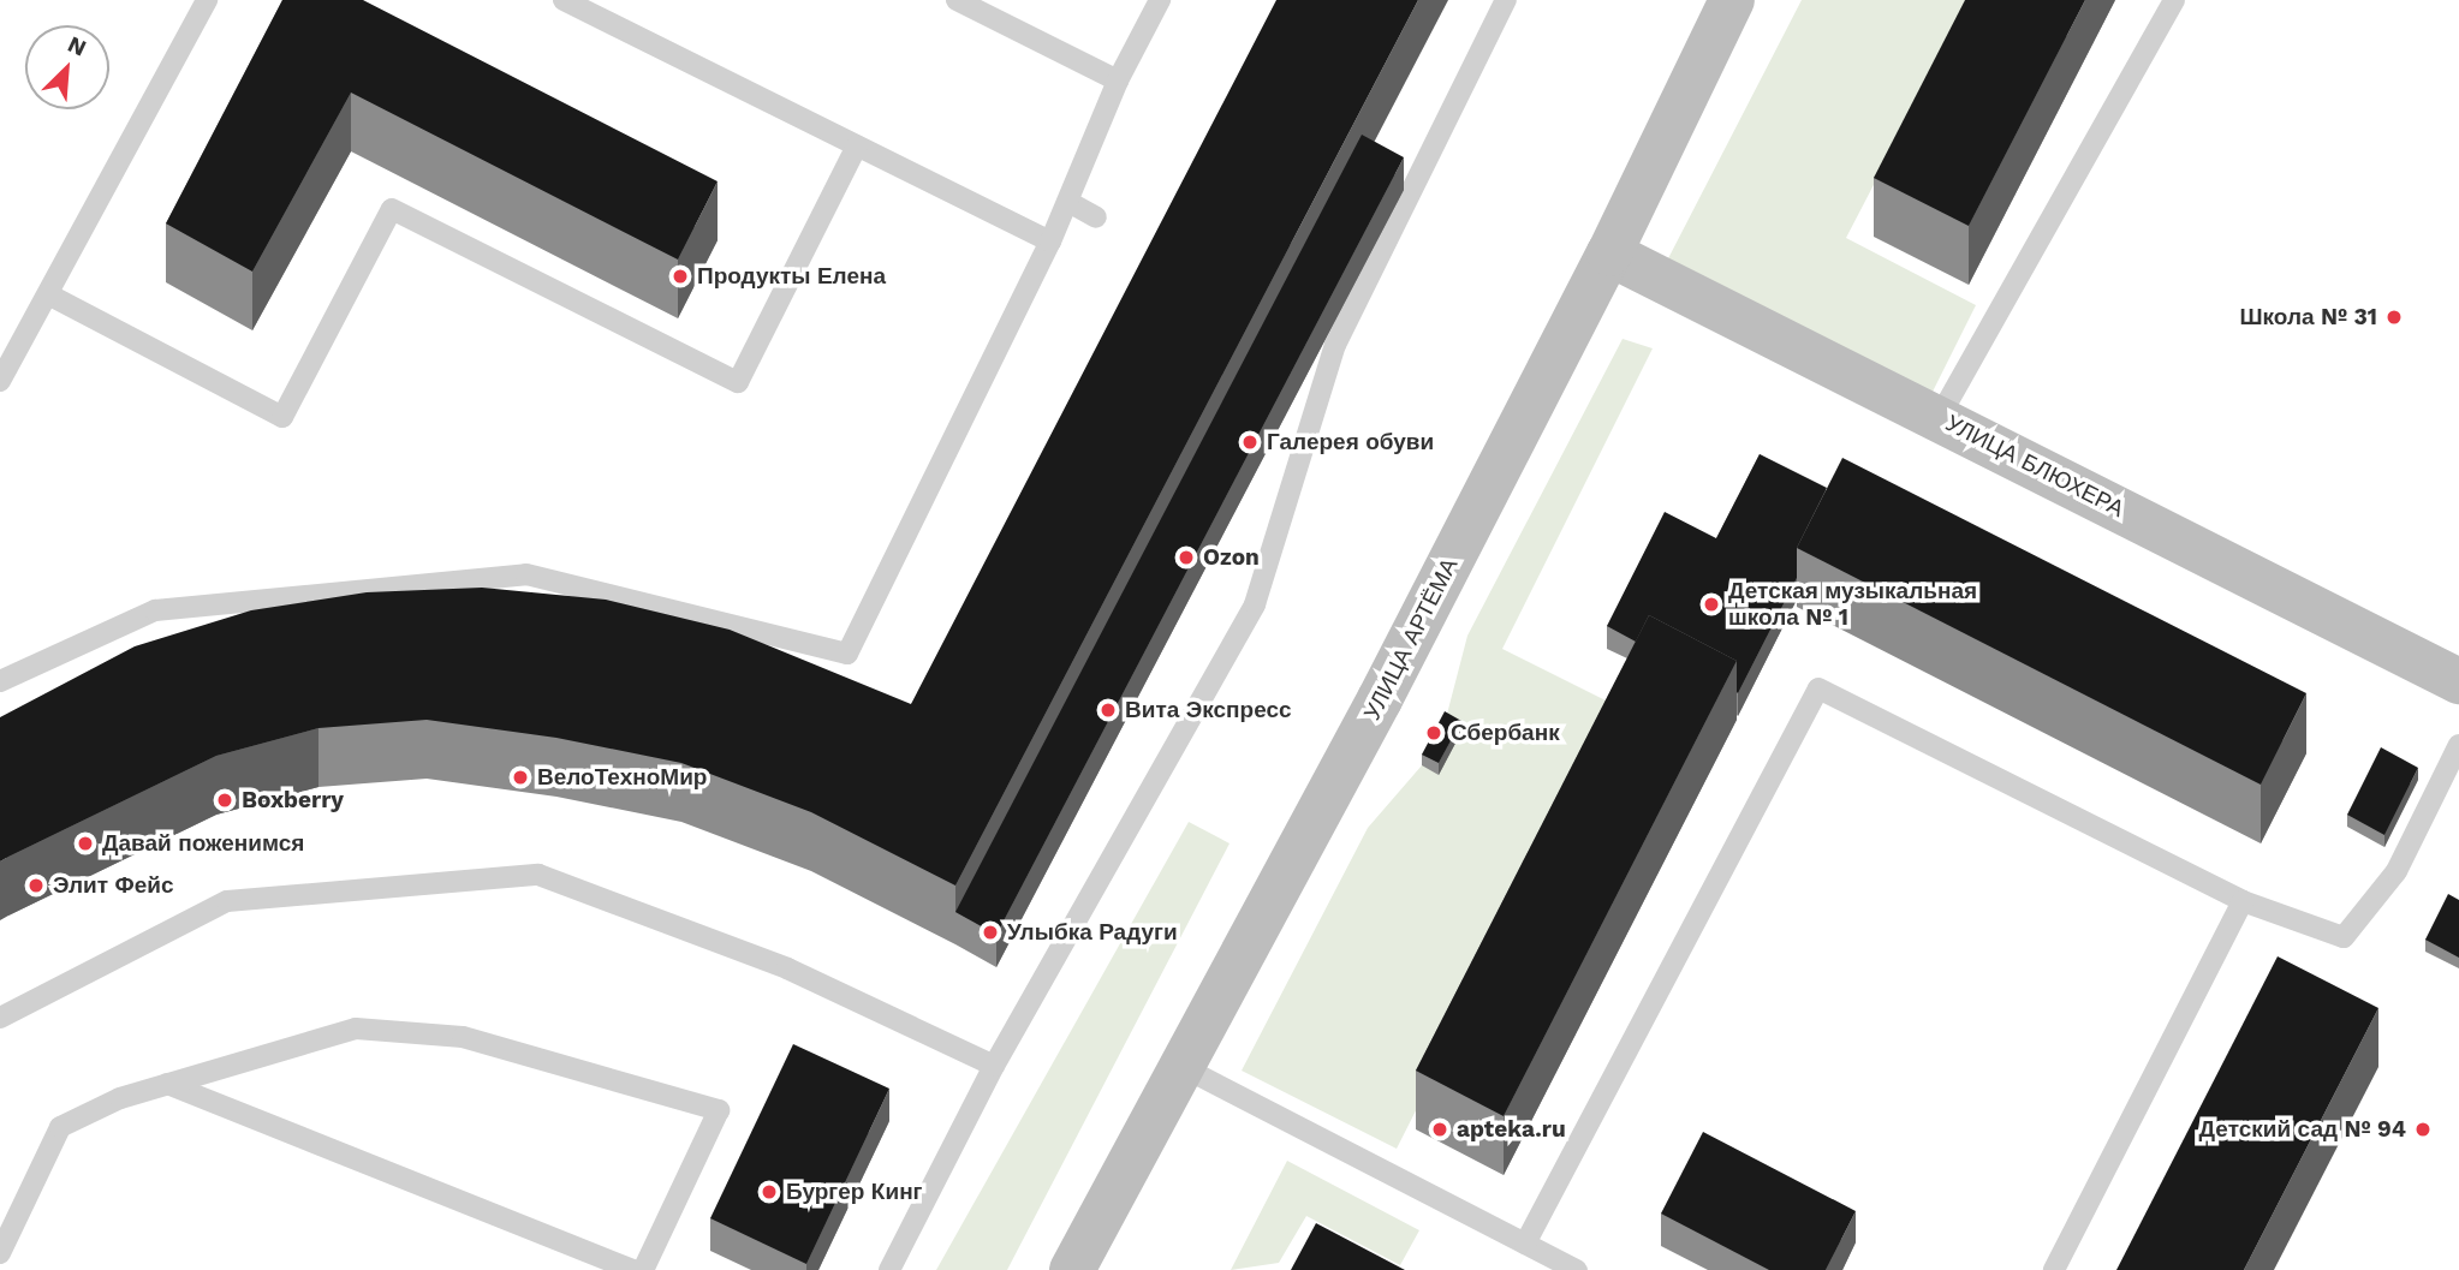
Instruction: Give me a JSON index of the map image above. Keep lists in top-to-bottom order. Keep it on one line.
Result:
{"streets":{"main road":["УЛИЦА БЛЮХЕРА","УЛИЦА АРТЁМА"]},"crossings":[["УЛИЦА БЛЮХЕРА","УЛИЦА АРТЁМА"]],"places":["Продукты Елена","Школа № 31","Галерея обуви","Ozon","Детская музыкальная школа № 1","Вита Экспресс","Сбербанк","ВелоТехноМир","Boxberry","Давай поженимся","Элит Фейс","Улыбка Радуги","apteka.ru","Детский сад № 94","Бургер Кинг"],"north":"top right"}
